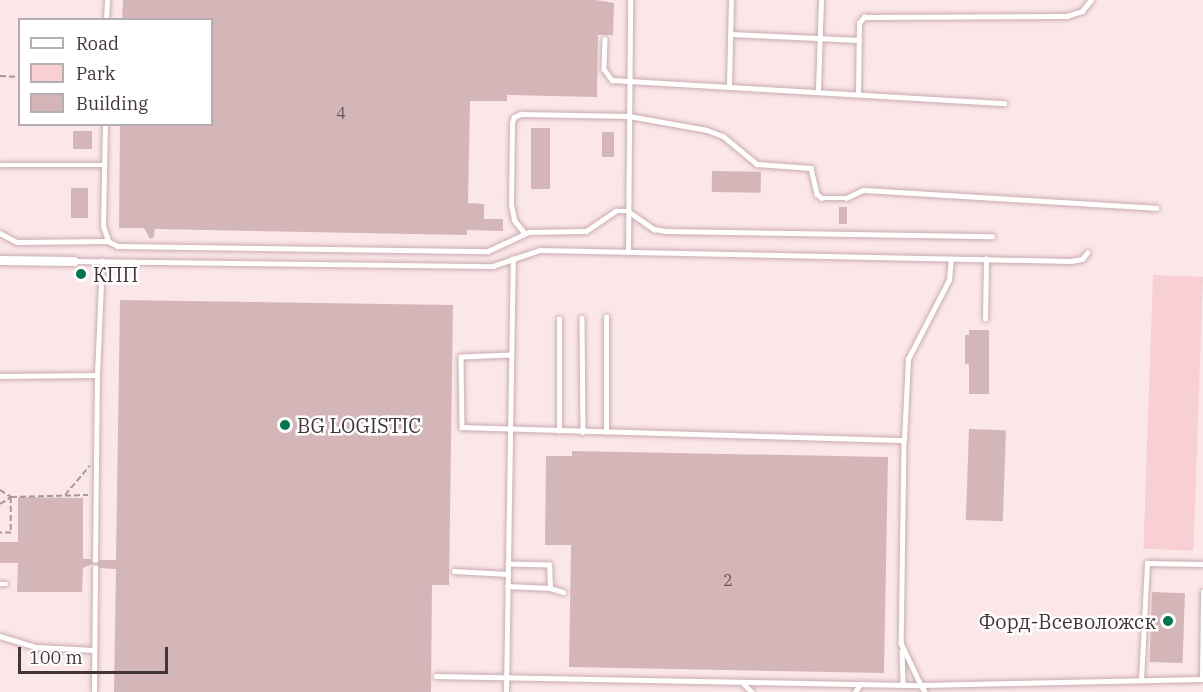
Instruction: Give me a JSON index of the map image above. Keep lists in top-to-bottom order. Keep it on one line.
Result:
{"places":["КПП","BG LOGISTIC","Форд-Всеволожск"],"house_numbers":["4","2"],"legend":["Road","Park","Building"],"scale_bar":"100 m"}
